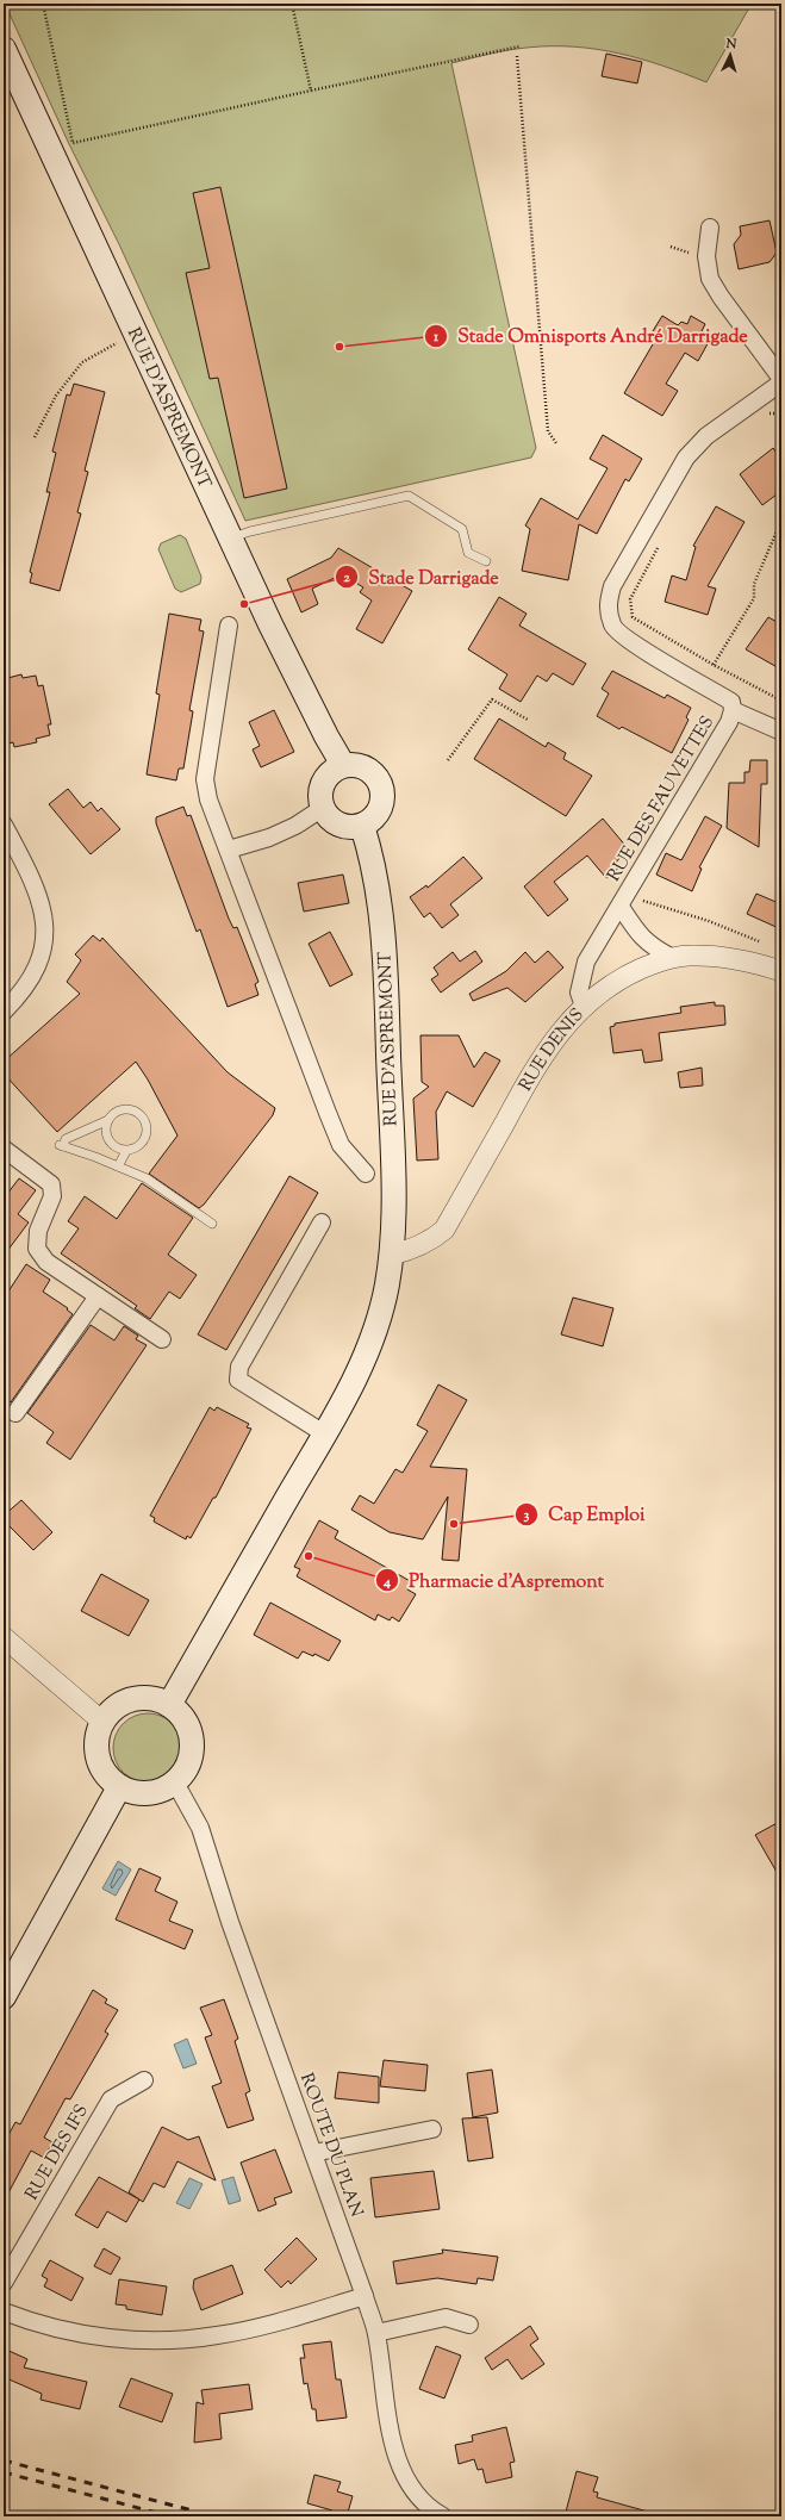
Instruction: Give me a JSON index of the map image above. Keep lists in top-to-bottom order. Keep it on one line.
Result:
{"streets":{"main road":["RUE D'ASPREMONT"],"street":["RUE DES FAUVETTES","RUE DENIS","ROUTE DU PLAN","RUE DES IFS"]},"crossings":[["RUE D'ASPREMONT","RUE DENIS"],["RUE D'ASPREMONT","ROUTE DU PLAN"],["RUE DES FAUVETTES","RUE DENIS"]],"places":["Stade Omnisports André Darrigade","Stade Darrigade","Cap Emploi","Pharmacie d'Aspremont"],"north":"top"}
